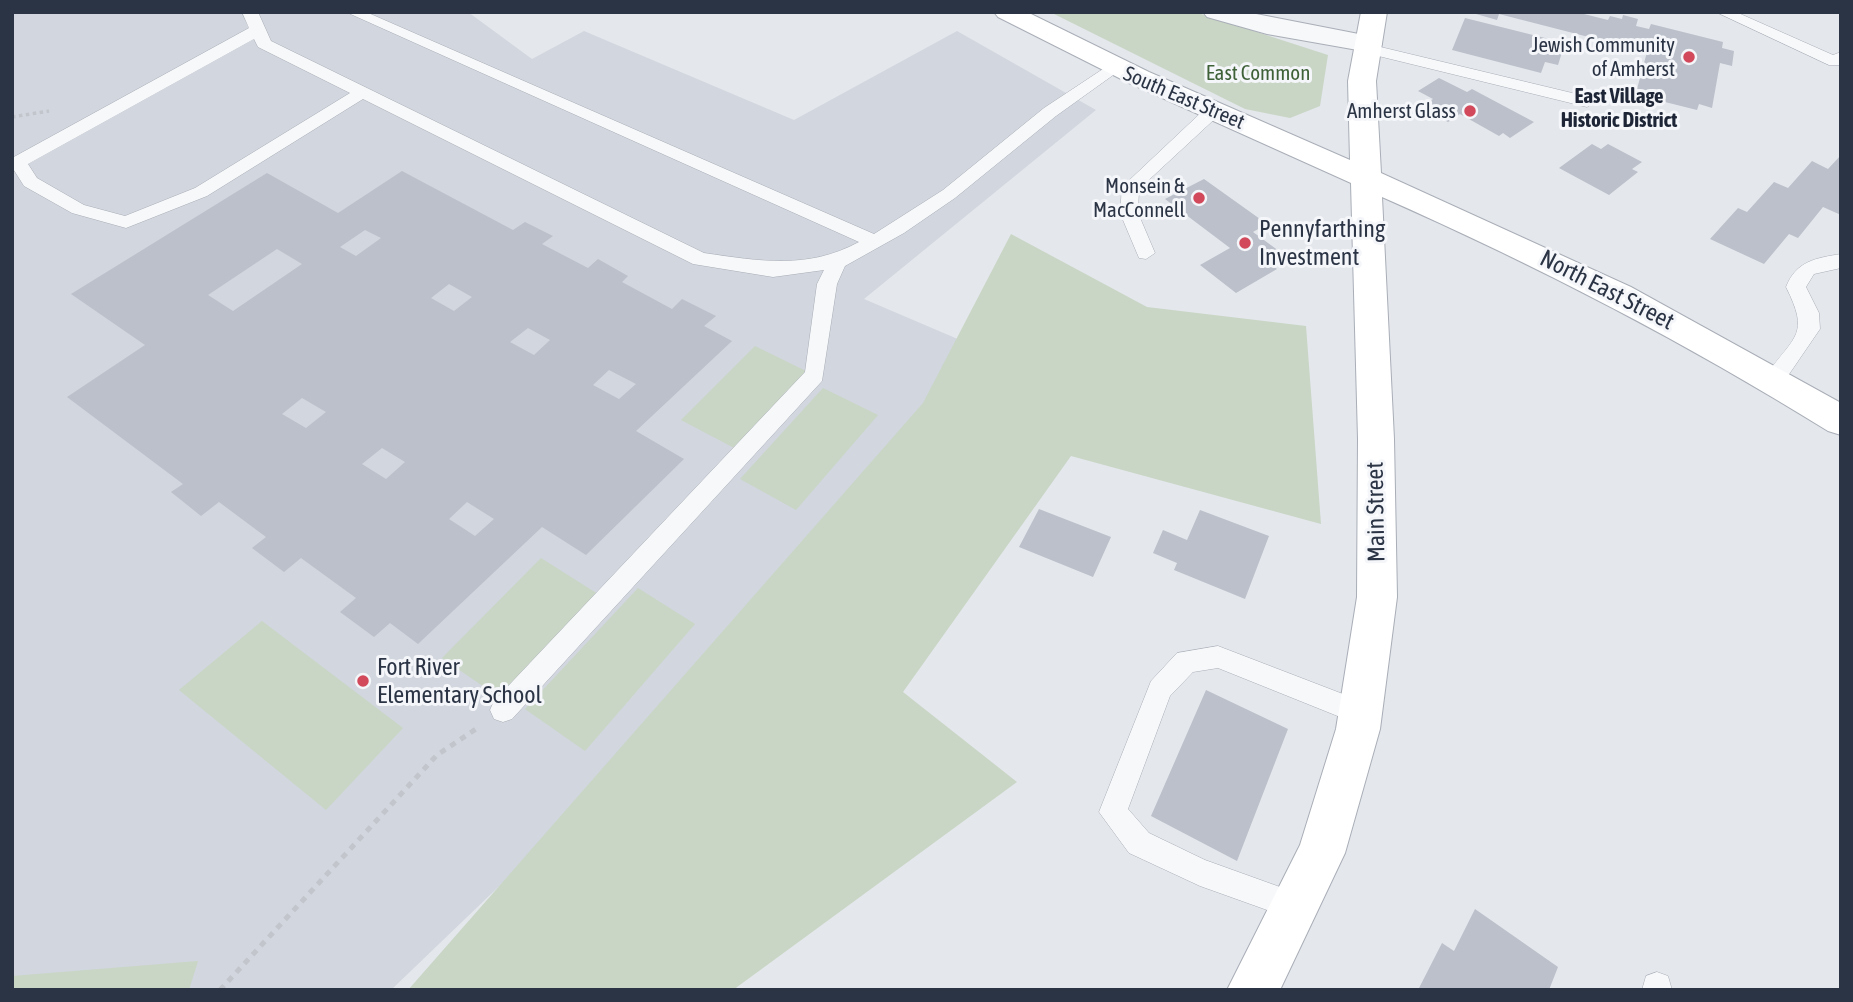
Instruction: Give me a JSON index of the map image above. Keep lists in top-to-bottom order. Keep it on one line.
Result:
{"streets":{"main road":["South East Street","North East Street","Main Street"]},"crossings":[["South East Street","North East Street"],["South East Street","Main Street"],["North East Street","Main Street"]],"districts":["East Village Historic District"],"parks":["East Common"],"places":["Jewish Community of Amherst","Amherst Glass","Monsein & MacConnell","Pennyfarthing Investment","Fort River Elementary School"]}
